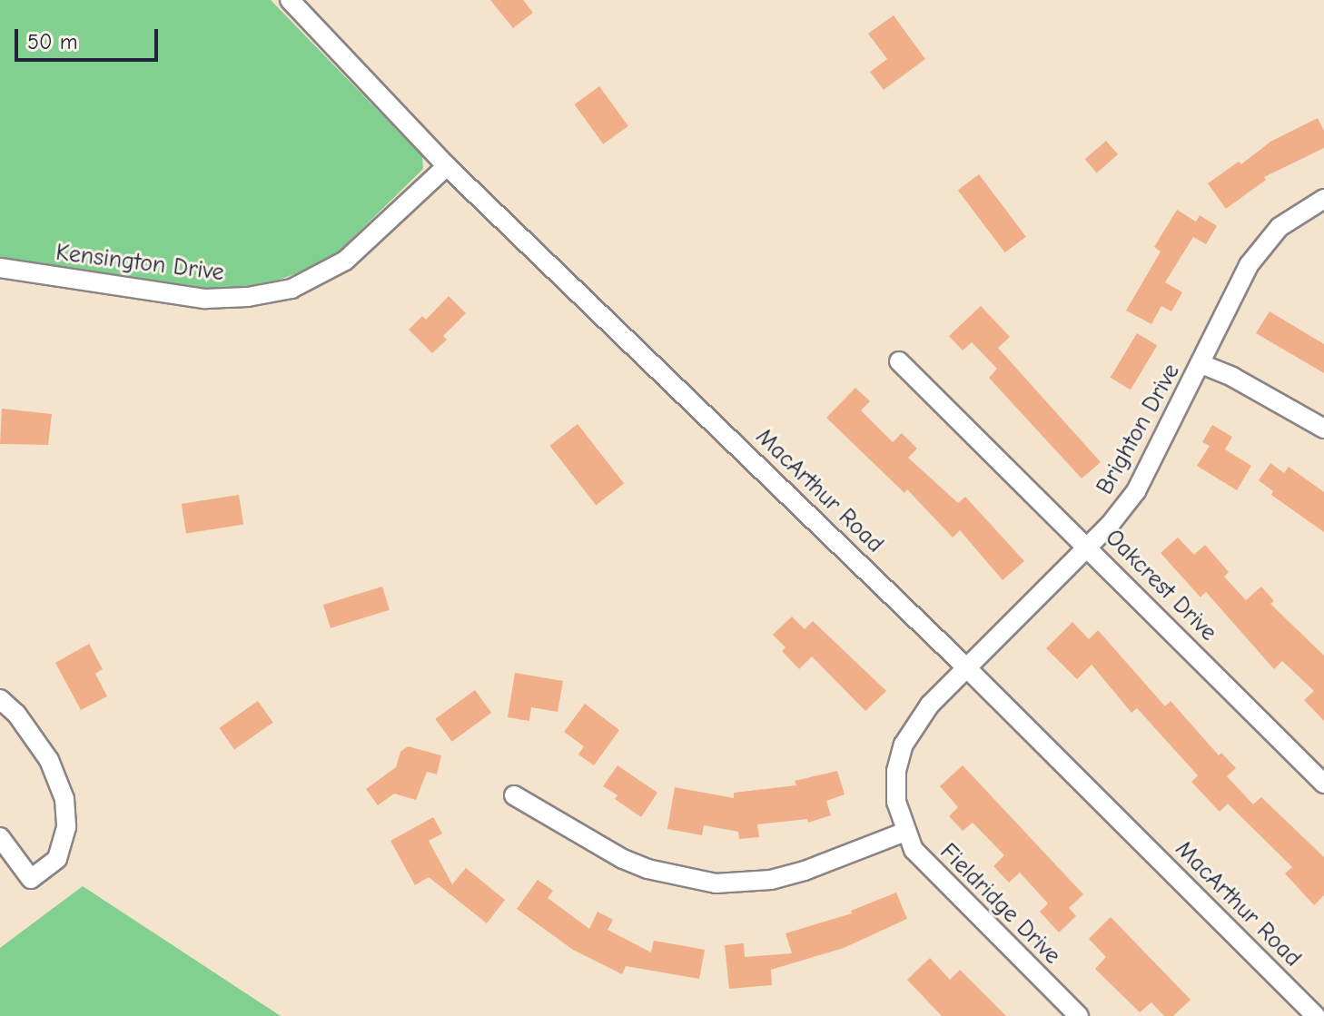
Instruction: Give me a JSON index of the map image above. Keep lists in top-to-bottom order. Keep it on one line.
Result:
{"streets":{"street":["Kensington Drive","Brighton Drive","MacArthur Road","Oakcrest Drive","Fieldridge Drive"]},"crossings":[["Kensington Drive","MacArthur Road"],["Brighton Drive","MacArthur Road"],["Brighton Drive","Oakcrest Drive"],["Brighton Drive","Fieldridge Drive"],["MacArthur Road","Fieldridge Drive"]],"scale_bar":"50 m"}
